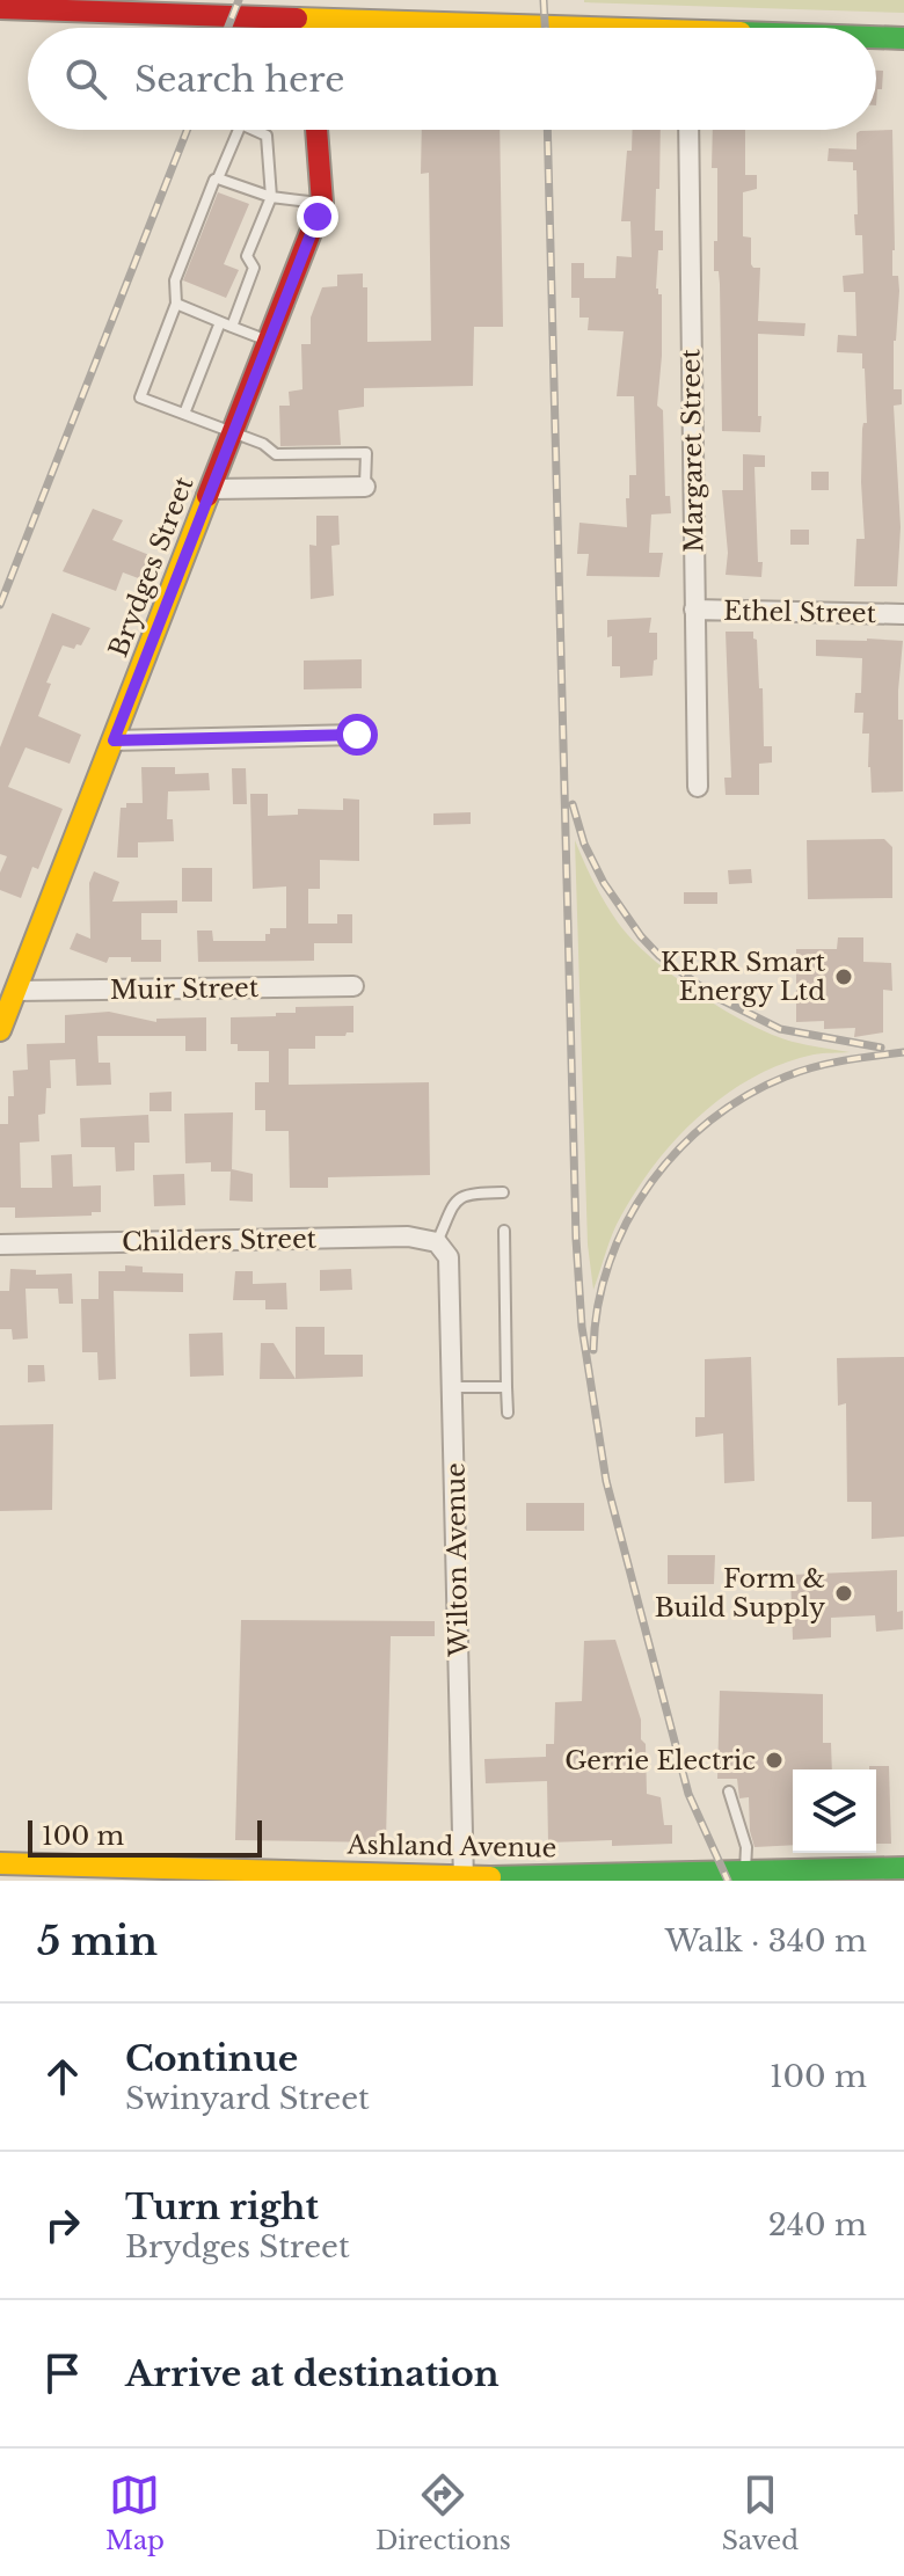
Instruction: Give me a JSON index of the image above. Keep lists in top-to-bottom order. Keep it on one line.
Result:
{"streets":{"street":["Margaret Street","Brydges Street","Ethel Street","Muir Street","Childers Street","Wilton Avenue","Ashland Avenue"]},"crossings":[["Margaret Street","Ethel Street"],["Brydges Street","Muir Street"],["Childers Street","Wilton Avenue"],["Wilton Avenue","Ashland Avenue"]],"places":["KERR Smart Energy Ltd","Form & Build Supply","Gerrie Electric"],"scale_bar":"100 m","page":{"search":"Search here","scale":"100 m","heading":["5 min","Walk · 340 m"],"list":[["Continue","Swinyard Street","100 m"],["Turn right","Brydges Street","240 m"],"Arrive at destination"],"nav":["Map","Directions","Saved"]}}
